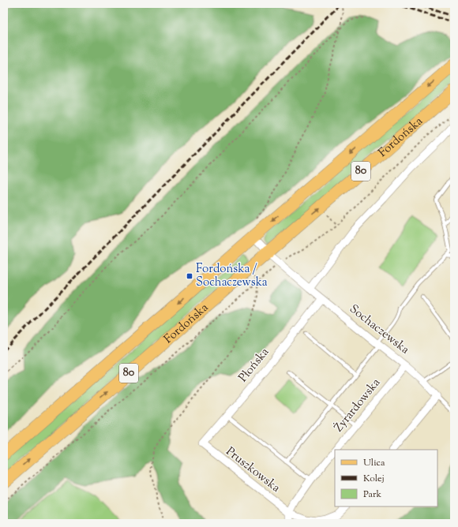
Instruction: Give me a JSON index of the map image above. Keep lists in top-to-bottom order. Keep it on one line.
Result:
{"streets":{"main road":["Fordońska","80"],"street":["Sochaczewska","Płońska","Żyrardowska","Pruszkowska"]},"crossings":[["Fordońska","Sochaczewska"],["Sochaczewska","Płońska"],["Sochaczewska","Żyrardowska"],["Płońska","Pruszkowska"],["Żyrardowska","Pruszkowska"]],"places":{"transit":["Fordońska / Sochaczewska"]},"legend":["Ulica","Kolej","Park"]}
